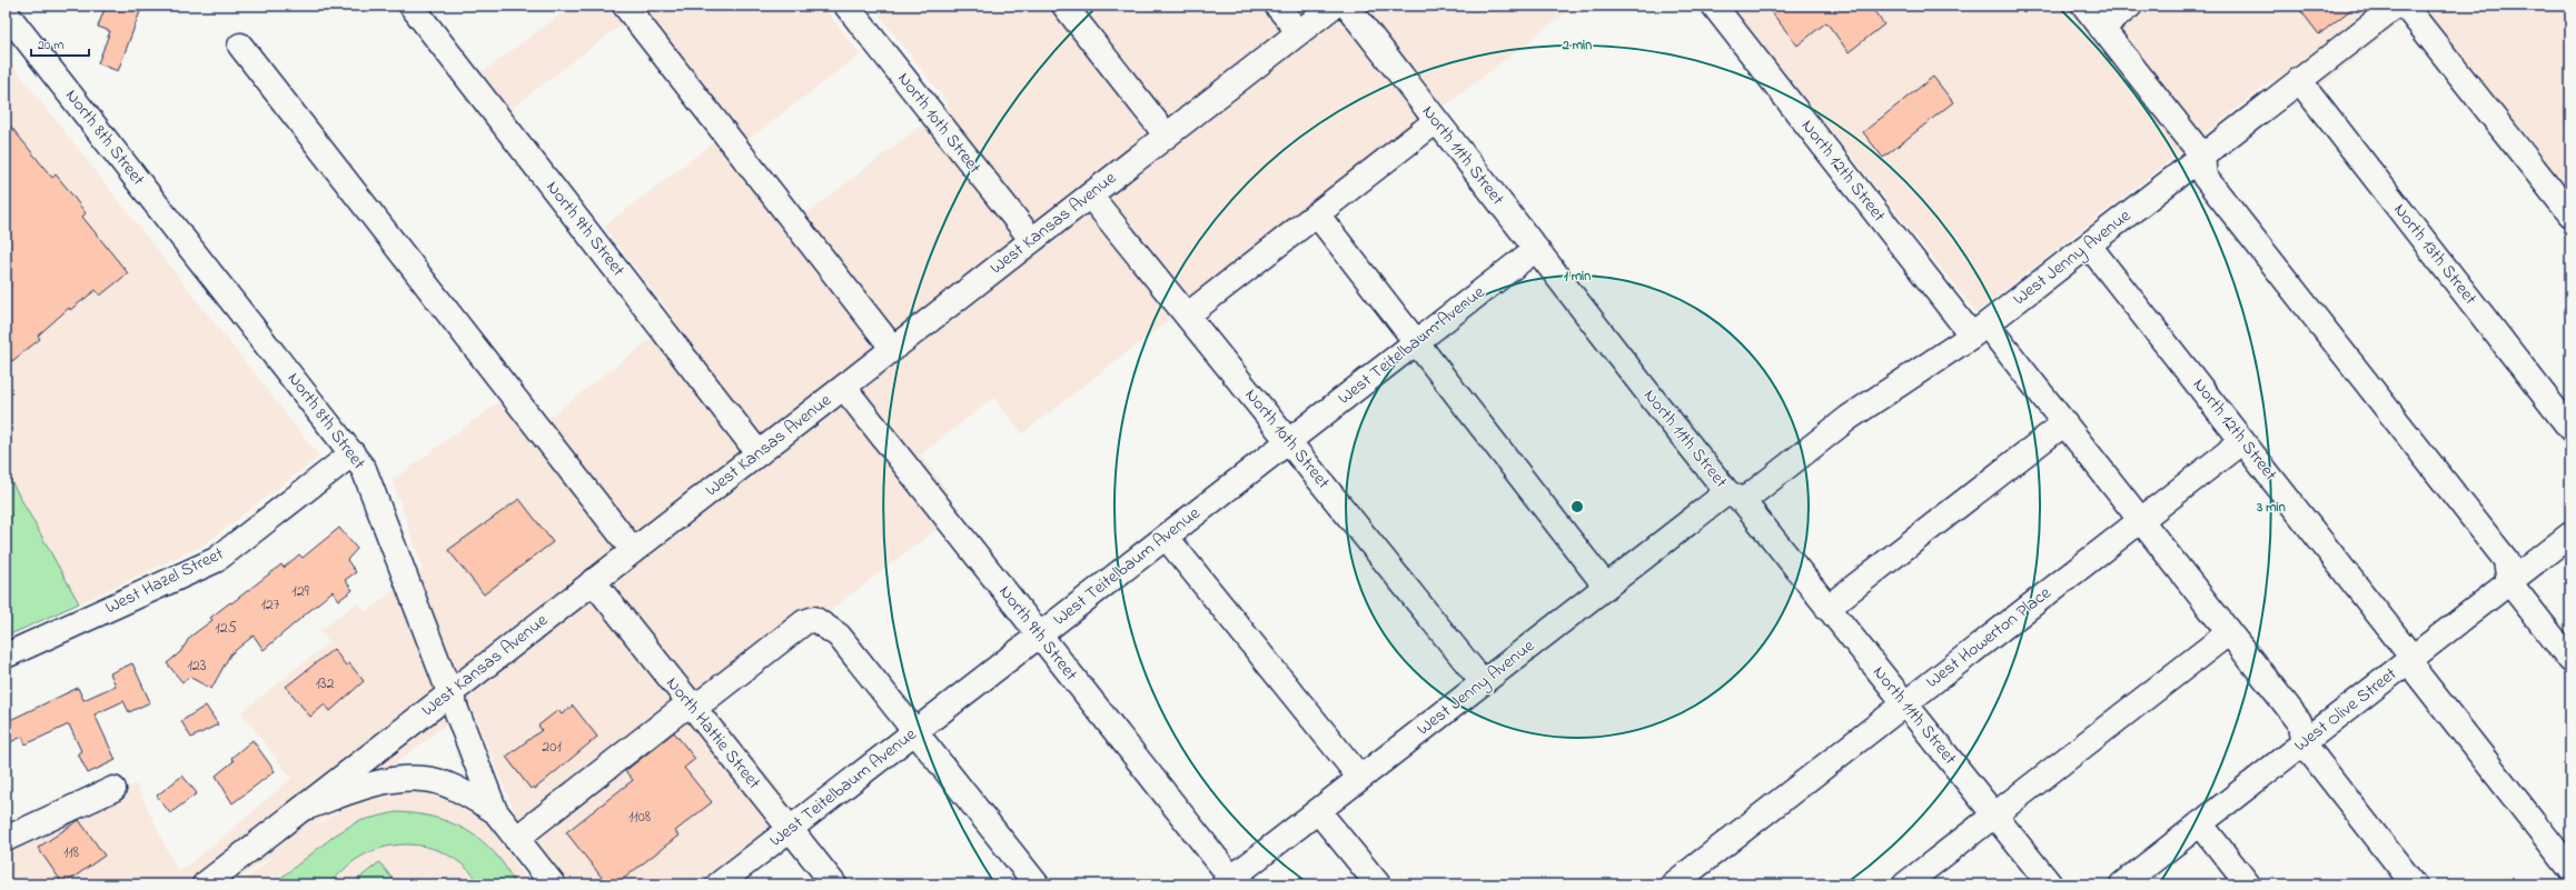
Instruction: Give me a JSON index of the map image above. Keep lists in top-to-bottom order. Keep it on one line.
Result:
{"streets":{"street":["North 10th Street","North 8th Street","North 11th Street","North 12th Street","West Kansas Avenue","North 9th Street","North 13th Street","West Jenny Avenue","West Teitelbaum Avenue","West Hazel Street","West Howerton Place","West Olive Street","North Hattie Street"]},"crossings":[["North 10th Street","West Kansas Avenue"],["North 10th Street","West Jenny Avenue"],["North 10th Street","West Teitelbaum Avenue"],["North 8th Street","West Kansas Avenue"],["North 8th Street","West Hazel Street"],["North 11th Street","West Jenny Avenue"],["North 11th Street","West Teitelbaum Avenue"],["North 11th Street","West Howerton Place"],["North 12th Street","West Jenny Avenue"],["North 12th Street","West Howerton Place"],["North 12th Street","West Olive Street"],["West Kansas Avenue","North 9th Street"],["West Kansas Avenue","North Hattie Street"],["North 9th Street","West Jenny Avenue"],["North 9th Street","West Teitelbaum Avenue"],["North 13th Street","West Jenny Avenue"],["West Teitelbaum Avenue","North Hattie Street"]],"house_numbers":["129","127","125","123","132","201","1108","118"],"scale_bar":"20 m","rings":["2 min","1 min","3 min"]}
